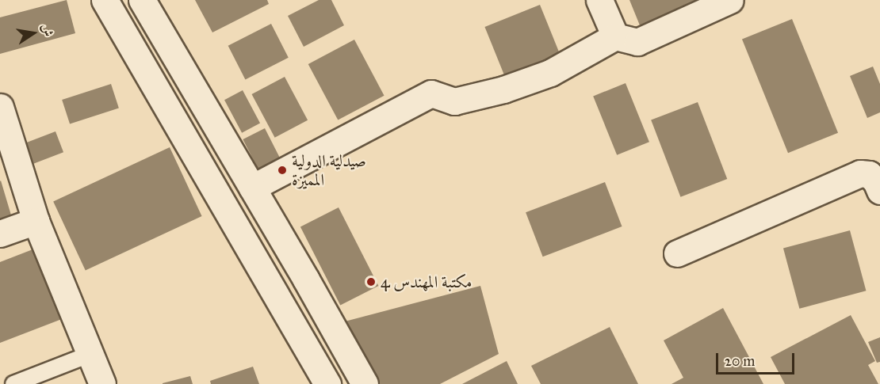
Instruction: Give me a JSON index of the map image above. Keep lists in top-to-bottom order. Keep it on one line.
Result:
{"places":["صيدلية الدولية المميزة","مكتبة المهندس 4"],"scale_bar":"20 m","north":"right"}
